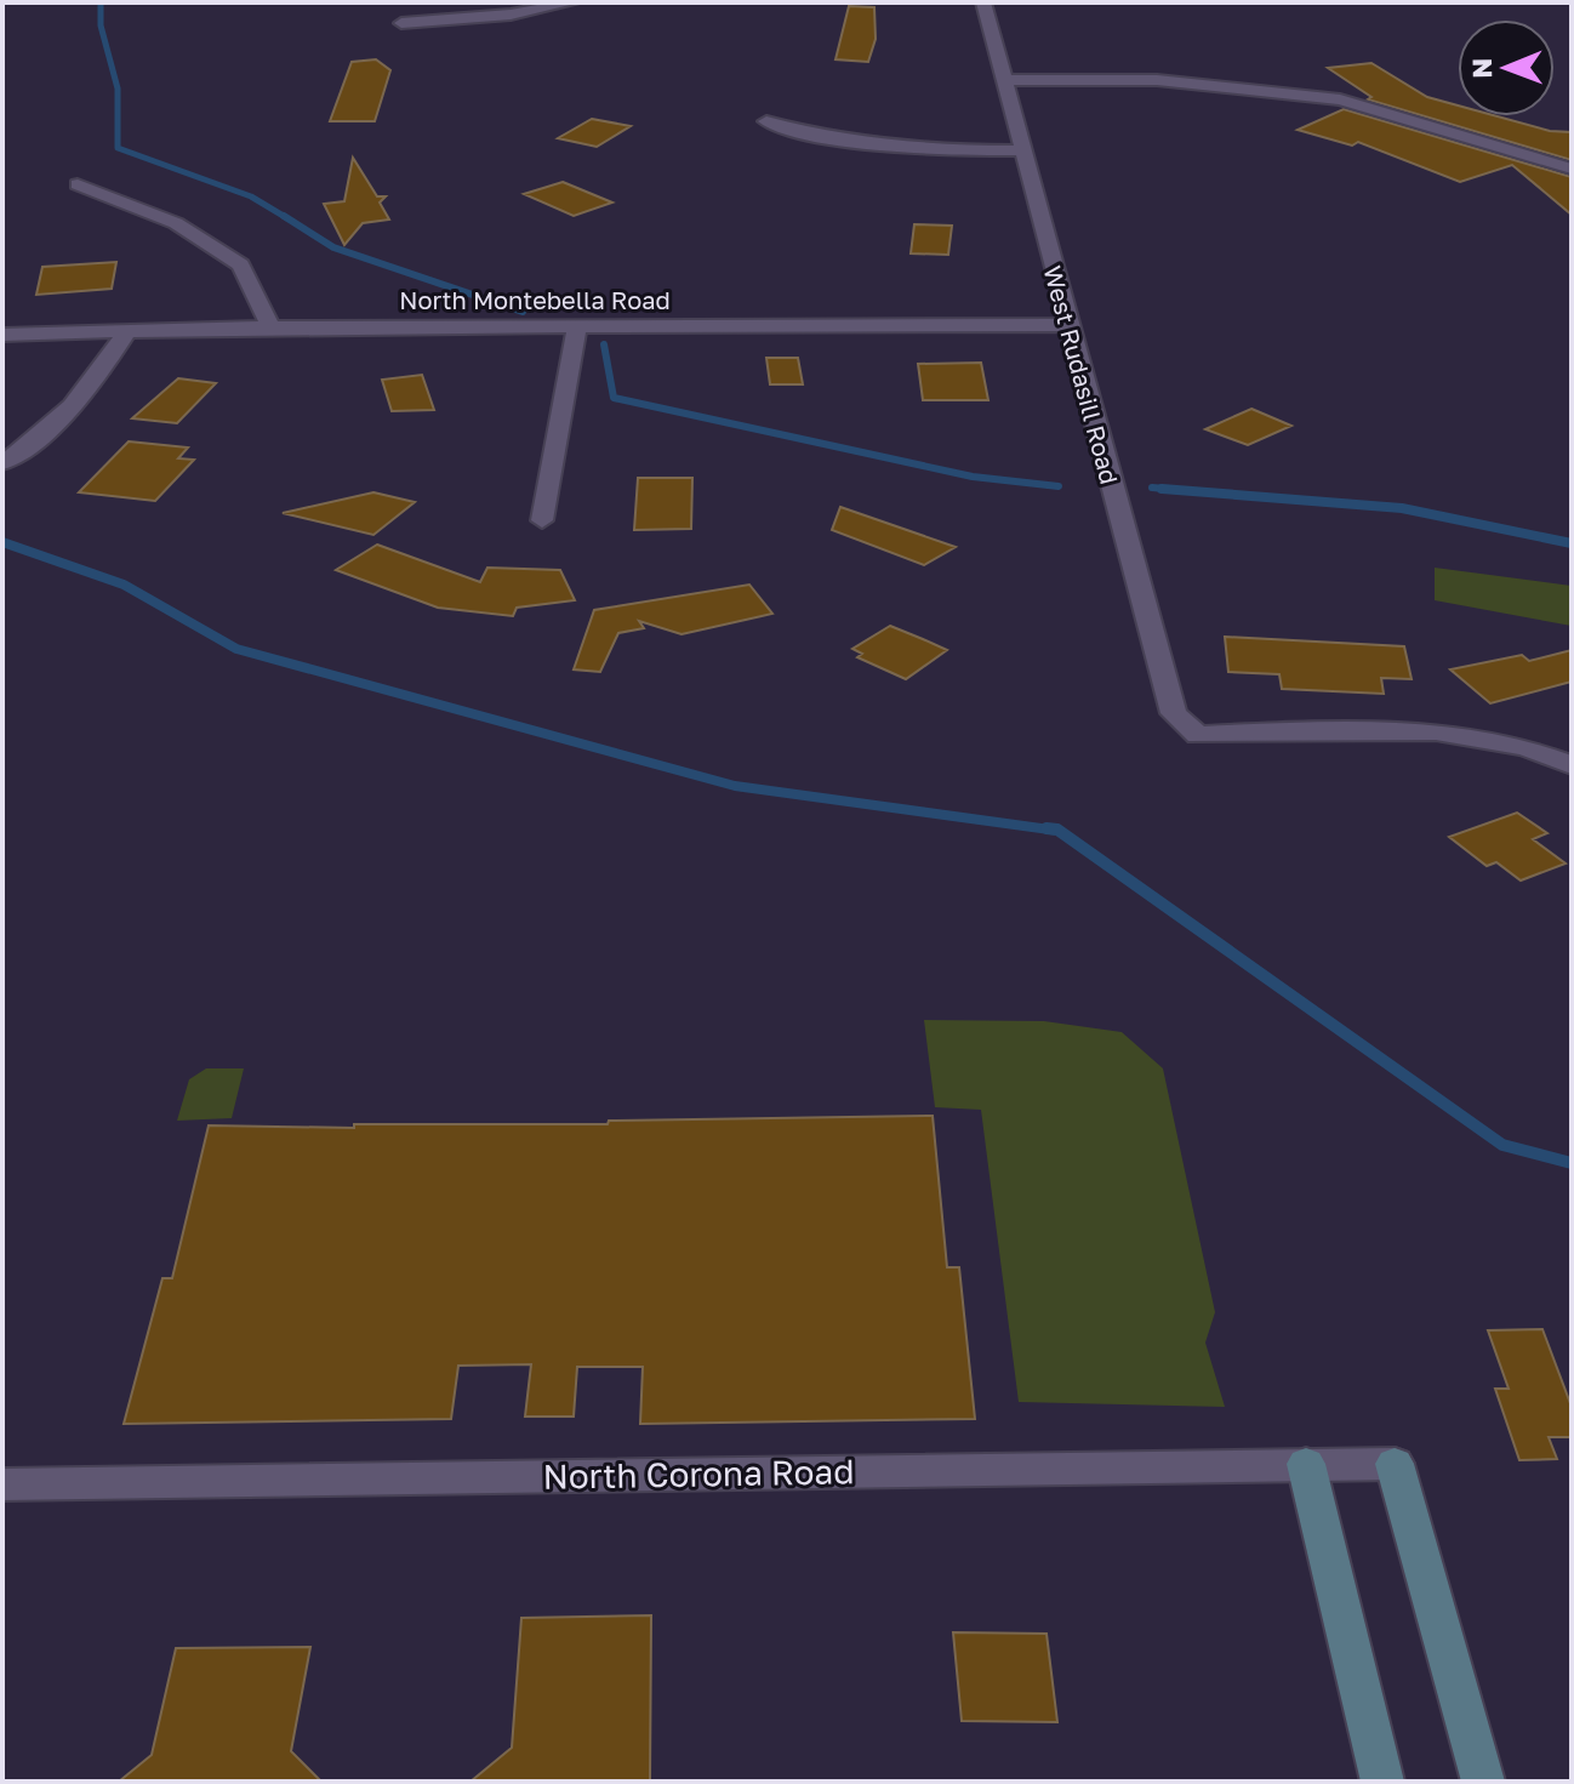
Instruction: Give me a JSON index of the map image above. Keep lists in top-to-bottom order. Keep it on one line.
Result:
{"streets":{"street":["North Montebella Road","West Rudasill Road","North Corona Road"]},"crossings":[["North Montebella Road","West Rudasill Road"]],"north":"left"}
